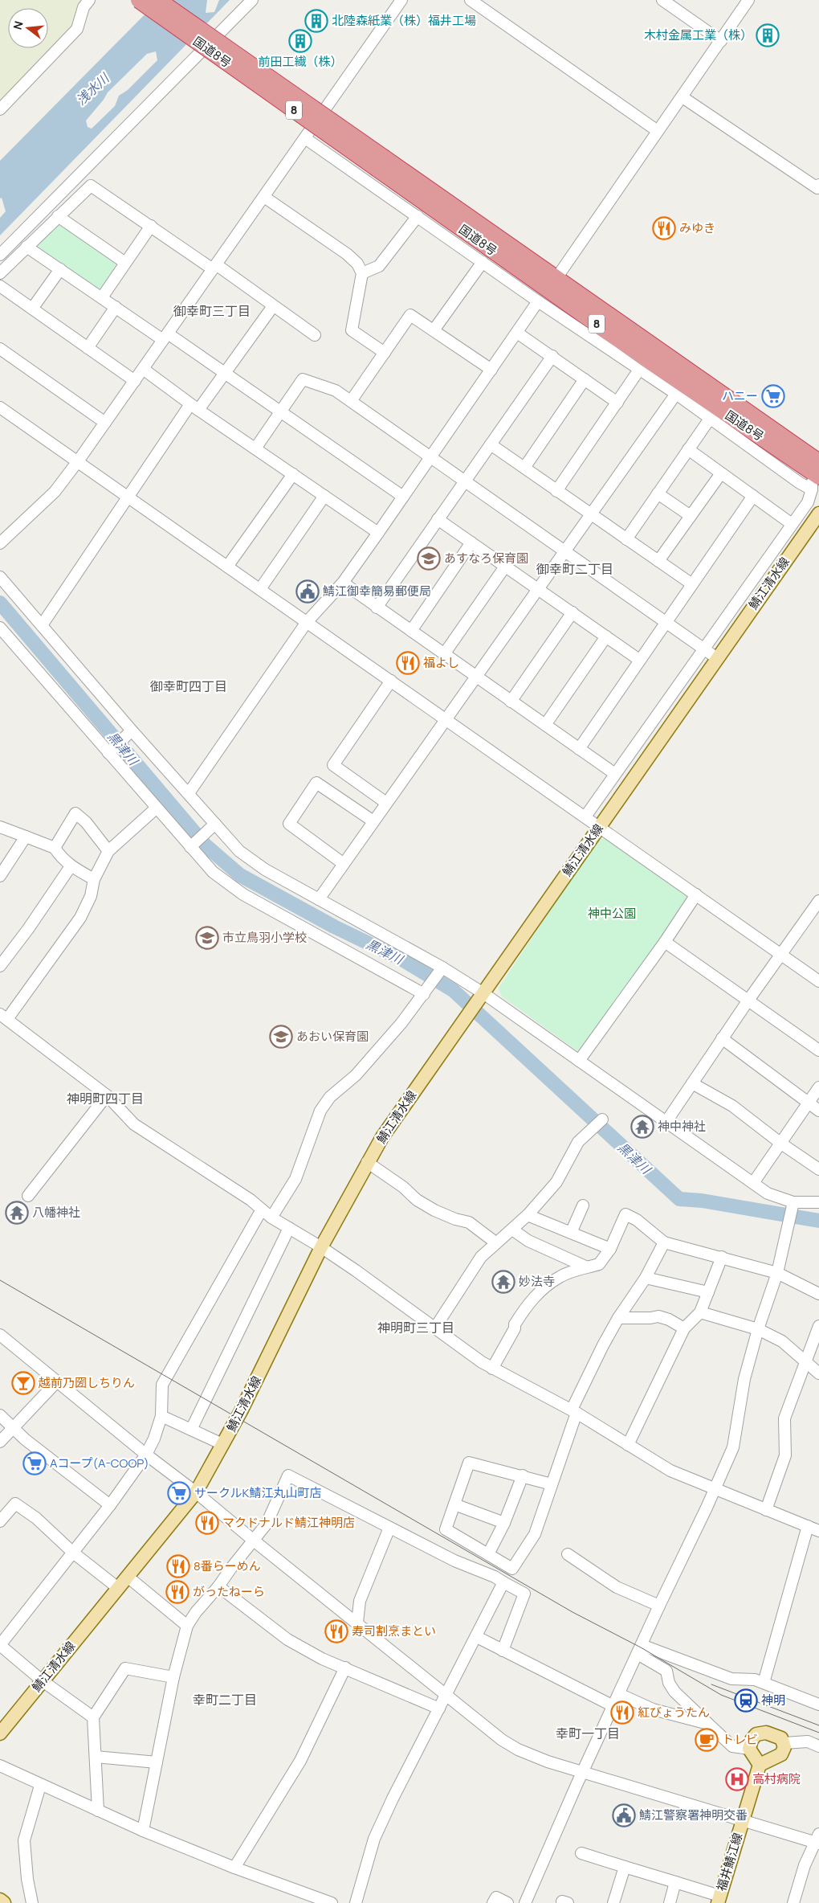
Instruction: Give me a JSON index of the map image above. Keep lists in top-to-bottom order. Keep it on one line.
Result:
{"streets":{"highway":["国道8号","8"],"main road":["鯖江清水線","福井鯖江線"]},"districts":["御幸町三丁目","御幸町二丁目","御幸町四丁目","神明町四丁目","神明町三丁目","幸町二丁目","幸町一丁目"],"water":["浅水川","黒津川"],"parks":["神中公園"],"places":{"building":["北陸森紙業（株）福井工場","木村金属工業（株）","前田工繊（株）"],"restaurant":["みゆき","福よし","マクドナルド鯖江神明店","8番らーめん","がったねーら","寿司割烹まとい","紅びょうたん"],"supermarket":["ハニー","Aコープ(A-COOP)","サークルK鯖江丸山町店"],"school or university":["あすなろ保育園","市立鳥羽小学校","あおい保育園"],"public building":["鯖江御幸簡易郵便局","鯖江警察署神明交番"],"temple":["神中神社","八幡神社","妙法寺"],"bar":["越前乃圀しちりん"],"station":["神明"],"cafe":["トレビ"],"hospital":["高村病院"]},"north":"left"}
